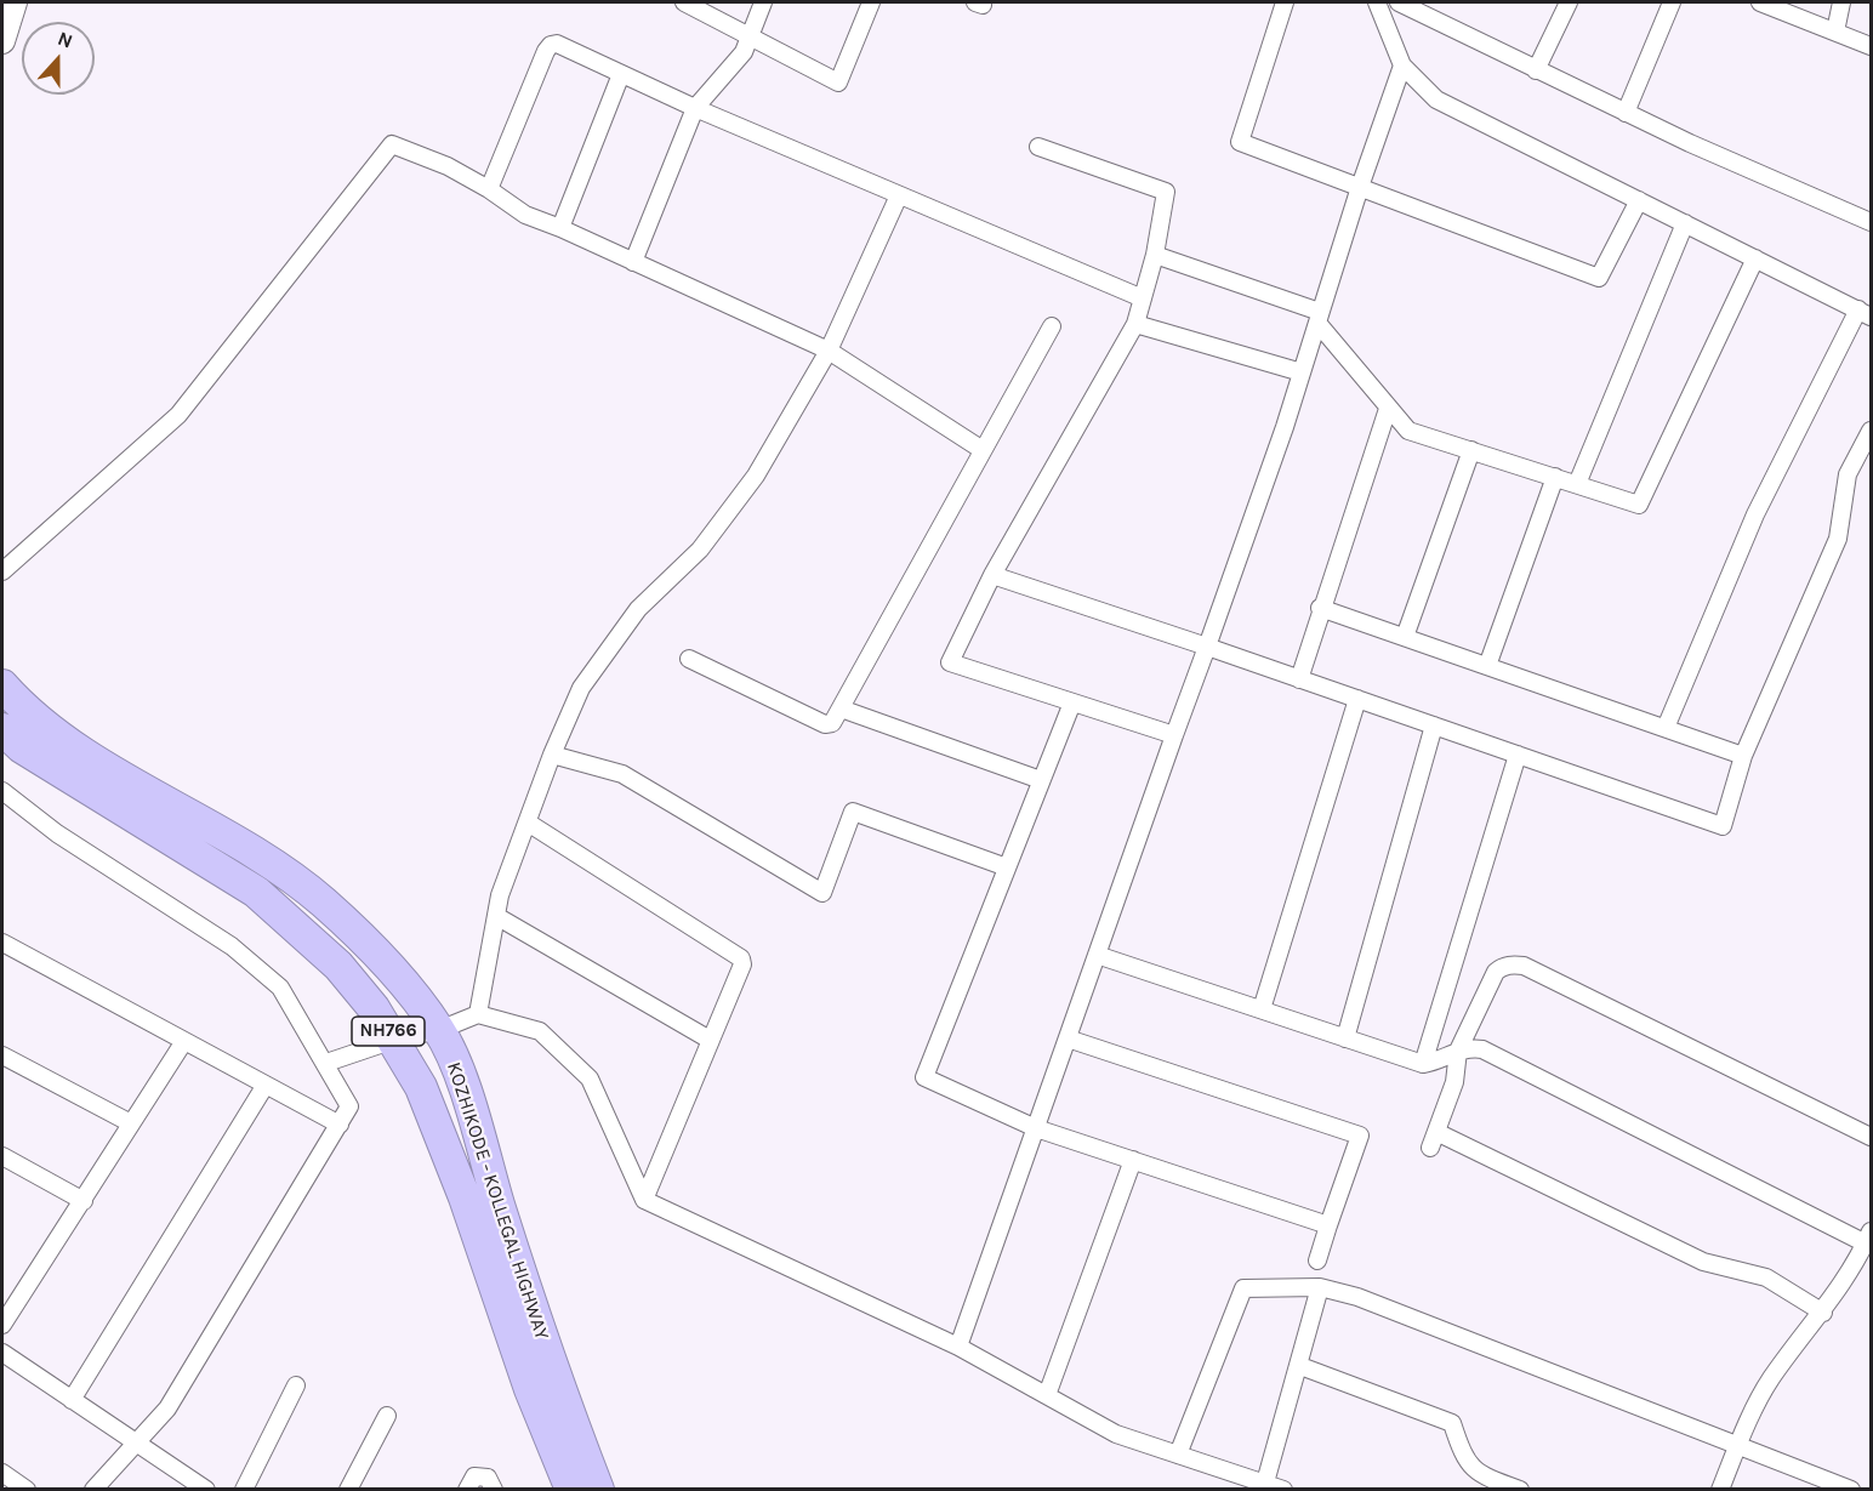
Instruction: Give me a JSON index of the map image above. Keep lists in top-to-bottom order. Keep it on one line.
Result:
{"streets":{"highway":["NH766","KOZHIKODE - KOLLEGAL HIGHWAY"]},"north":"top"}
